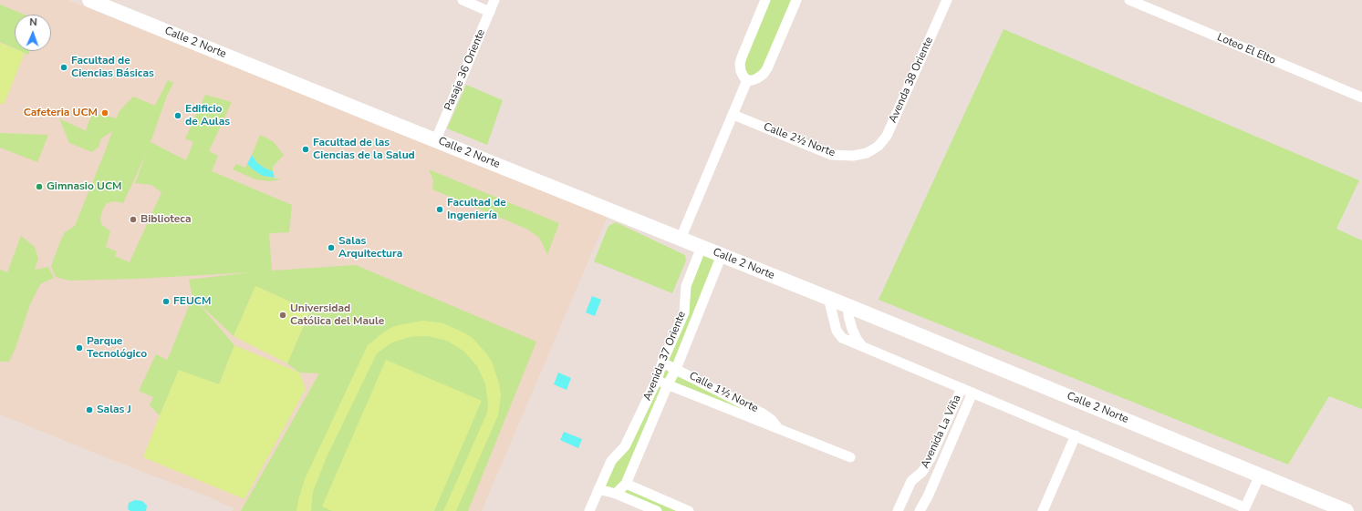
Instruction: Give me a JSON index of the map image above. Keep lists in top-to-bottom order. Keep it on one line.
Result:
{"streets":{"main road":["Calle 2 Norte"],"street":["Loteo El Elto","Pasaje 36 Oriente","Avenda 38 Oriente","Calle 2½ Norte","Avenida 37 Oriente","Calle 1½ Norte","Avenida La Viña"]},"crossings":[["Calle 2 Norte","Pasaje 36 Oriente"],["Calle 2 Norte","Avenida 37 Oriente"],["Avenda 38 Oriente","Calle 2½ Norte"],["Avenida 37 Oriente","Calle 1½ Norte"]],"places":["Facultad de Ciencias Básicas","Cafeteria UCM","Edificio de Aulas","Facultad de las Ciencias de la Salud","Gimnasio UCM","Facultad de Ingeniería","Biblioteca","Salas Arquitectura","FEUCM","Universidad Católica del Maule","Parque Tecnológico","Salas J"],"north":"top"}
